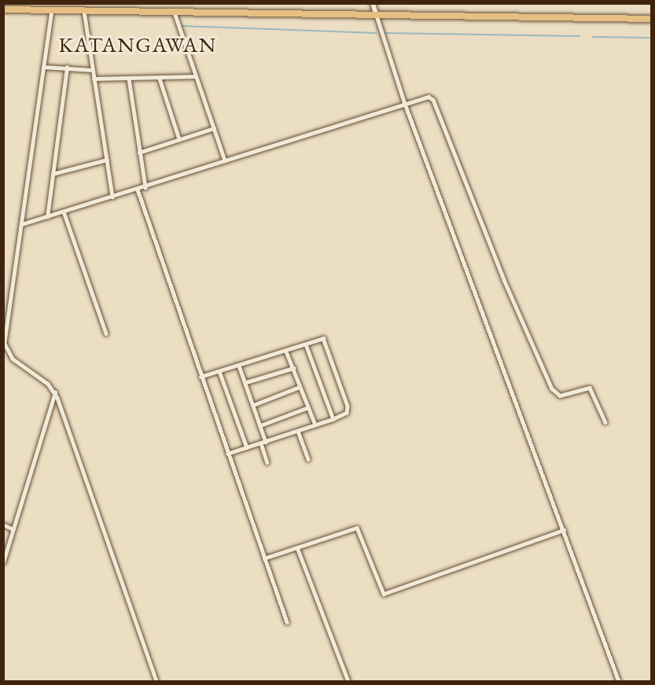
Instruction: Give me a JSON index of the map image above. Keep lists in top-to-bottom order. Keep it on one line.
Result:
{"districts":["KATANGAWAN"]}
